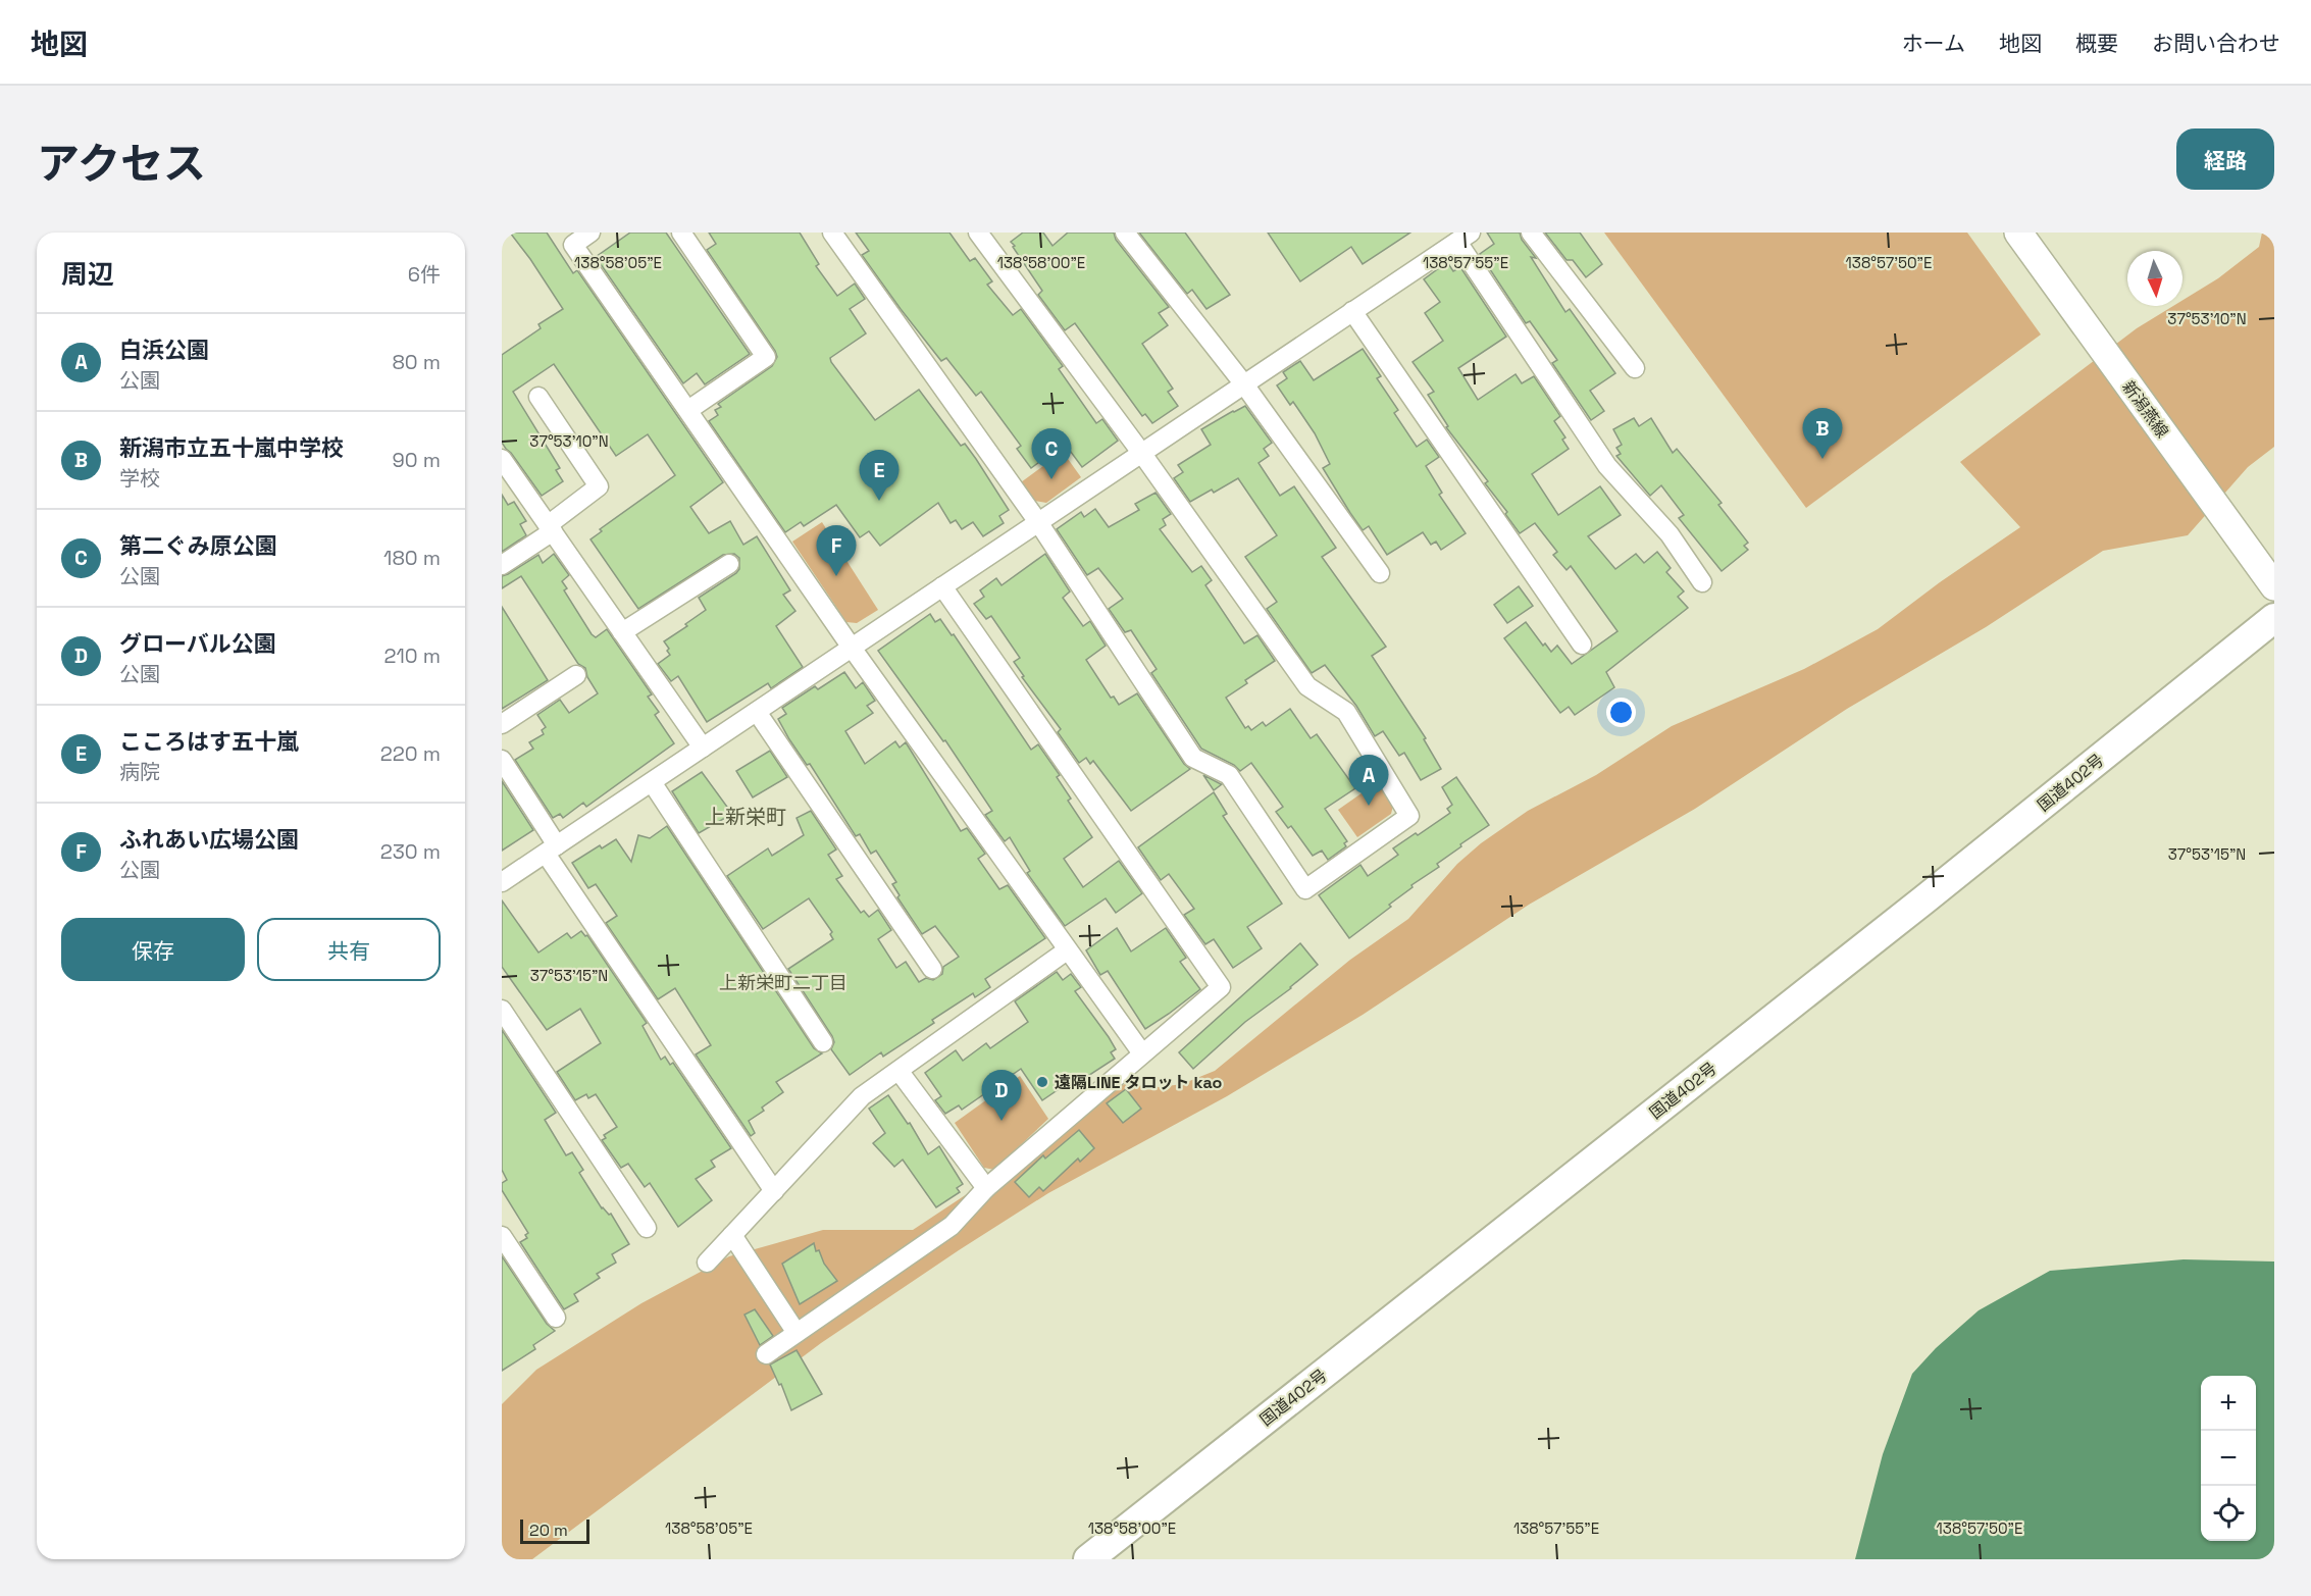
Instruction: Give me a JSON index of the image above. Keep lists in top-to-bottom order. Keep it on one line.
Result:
{"streets":{"highway":["国道402号"],"main road":["新潟燕線"]},"districts":["上新栄町","上新栄町二丁目"],"places":["遠隔LINE タロット kao"],"scale_bar":"20 m","north":"bottom","page":{"header":"地図","nav":["ホーム","地図","概要","お問い合わせ"],"title":"アクセス","buttons":["経路",["保存","共有"]],"heading":["周辺","6件"],"list":[{"mark":"A","name":"白浜公園","note":"公園","value":"80 m"},{"mark":"B","name":"新潟市立五十嵐中学校","note":"学校","value":"90 m"},{"mark":"C","name":"第二ぐみ原公園","note":"公園","value":"180 m"},{"mark":"D","name":"グローバル公園","note":"公園","value":"210 m"},{"mark":"E","name":"こころはす五十嵐","note":"病院","value":"220 m"},{"mark":"F","name":"ふれあい広場公園","note":"公園","value":"230 m"}],"pins":["B","C","E","F","A","D"],"map_buttons":["+","−"],"scale":"20 m"},"coordinates":["138°58'05\"E","138°58'00\"E","138°57'55\"E","138°57'50\"E","37°53'10\"N","37°53'15\"N"]}
